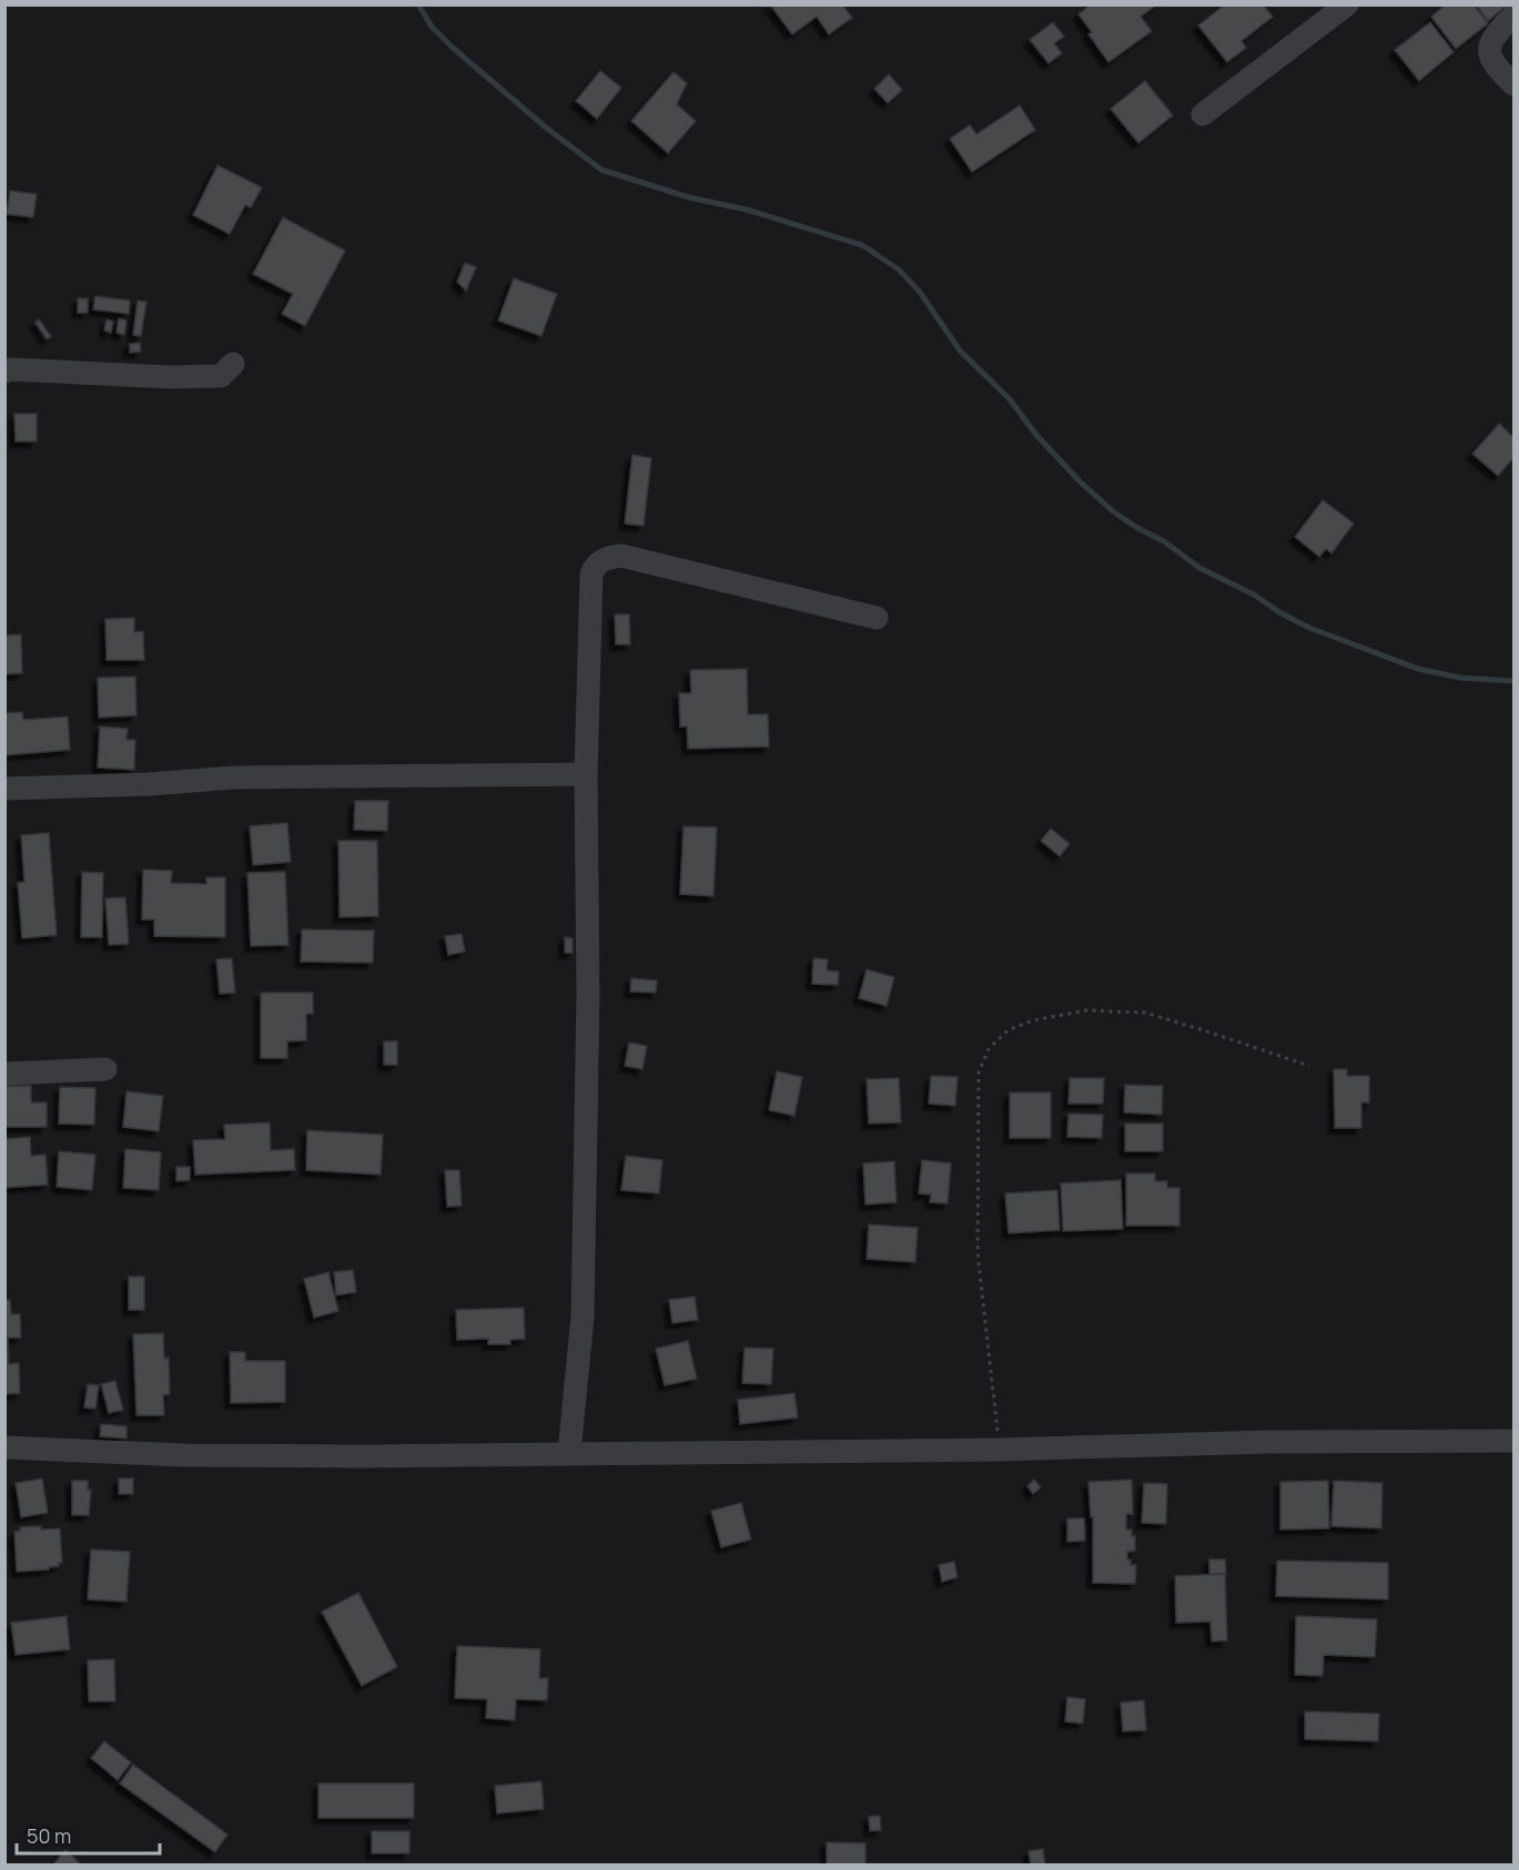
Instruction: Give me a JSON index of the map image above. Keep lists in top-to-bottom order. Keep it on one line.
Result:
{"scale_bar":"50 m"}
